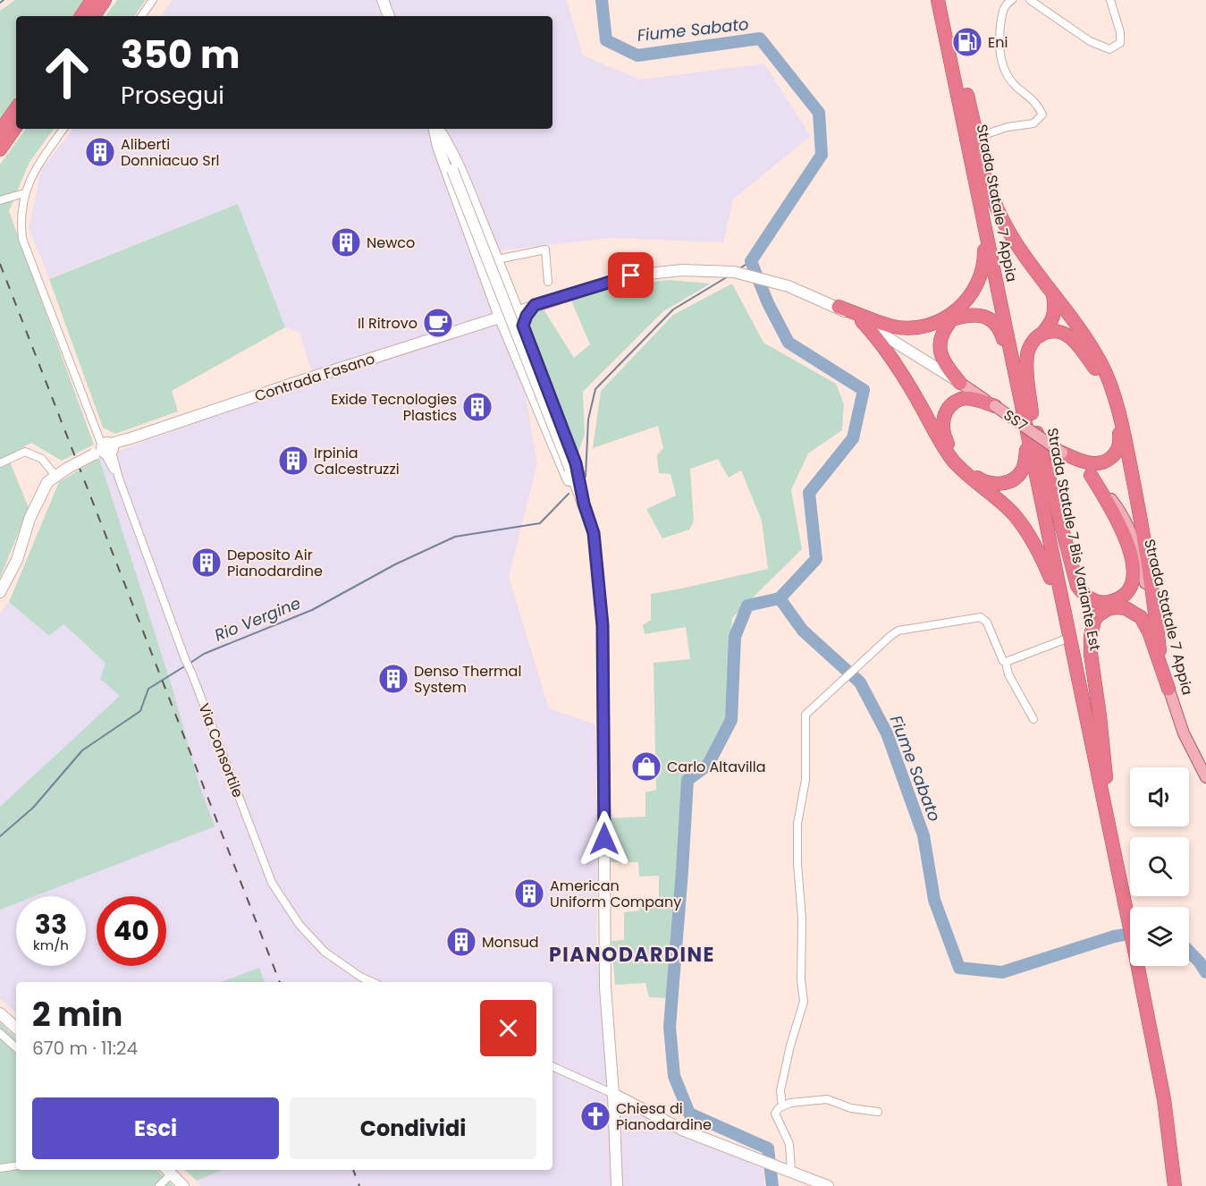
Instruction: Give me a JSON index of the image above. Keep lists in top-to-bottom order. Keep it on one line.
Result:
{"streets":{"highway":["Strada Statale 7 Appia","SS7","Strada Statale 7 Bis Variante Est"],"street":["Contrada Fasano","Via Consortile"]},"crossings":[["Strada Statale 7 Appia","SS7"],["Strada Statale 7 Appia","Strada Statale 7 Bis Variante Est"],["Contrada Fasano","SS7"],["Contrada Fasano","Via Consortile"],["SS7","Strada Statale 7 Bis Variante Est"]],"districts":["PIANODARDINE"],"water":["Fiume Sabato","Rio Vergine"],"places":{"fuel station":["Eni"],"building":["Aliberti Donniacuo Srl","Newco","Exide Tecnologies Plastics","Irpinia Calcestruzzi","Deposito Air Pianodardine","Denso Thermal System","American Uniform Company","Monsud"],"cafe":["Il Ritrovo"],"shop":["Carlo Altavilla"],"church":["Chiesa di Pianodardine"]},"page":{"turn":["350 m","Prosegui"],"speed":"33 km/h","limit":"40","heading":["2 min","670 m · 11:24"],"buttons":["Esci","Condividi"]}}
